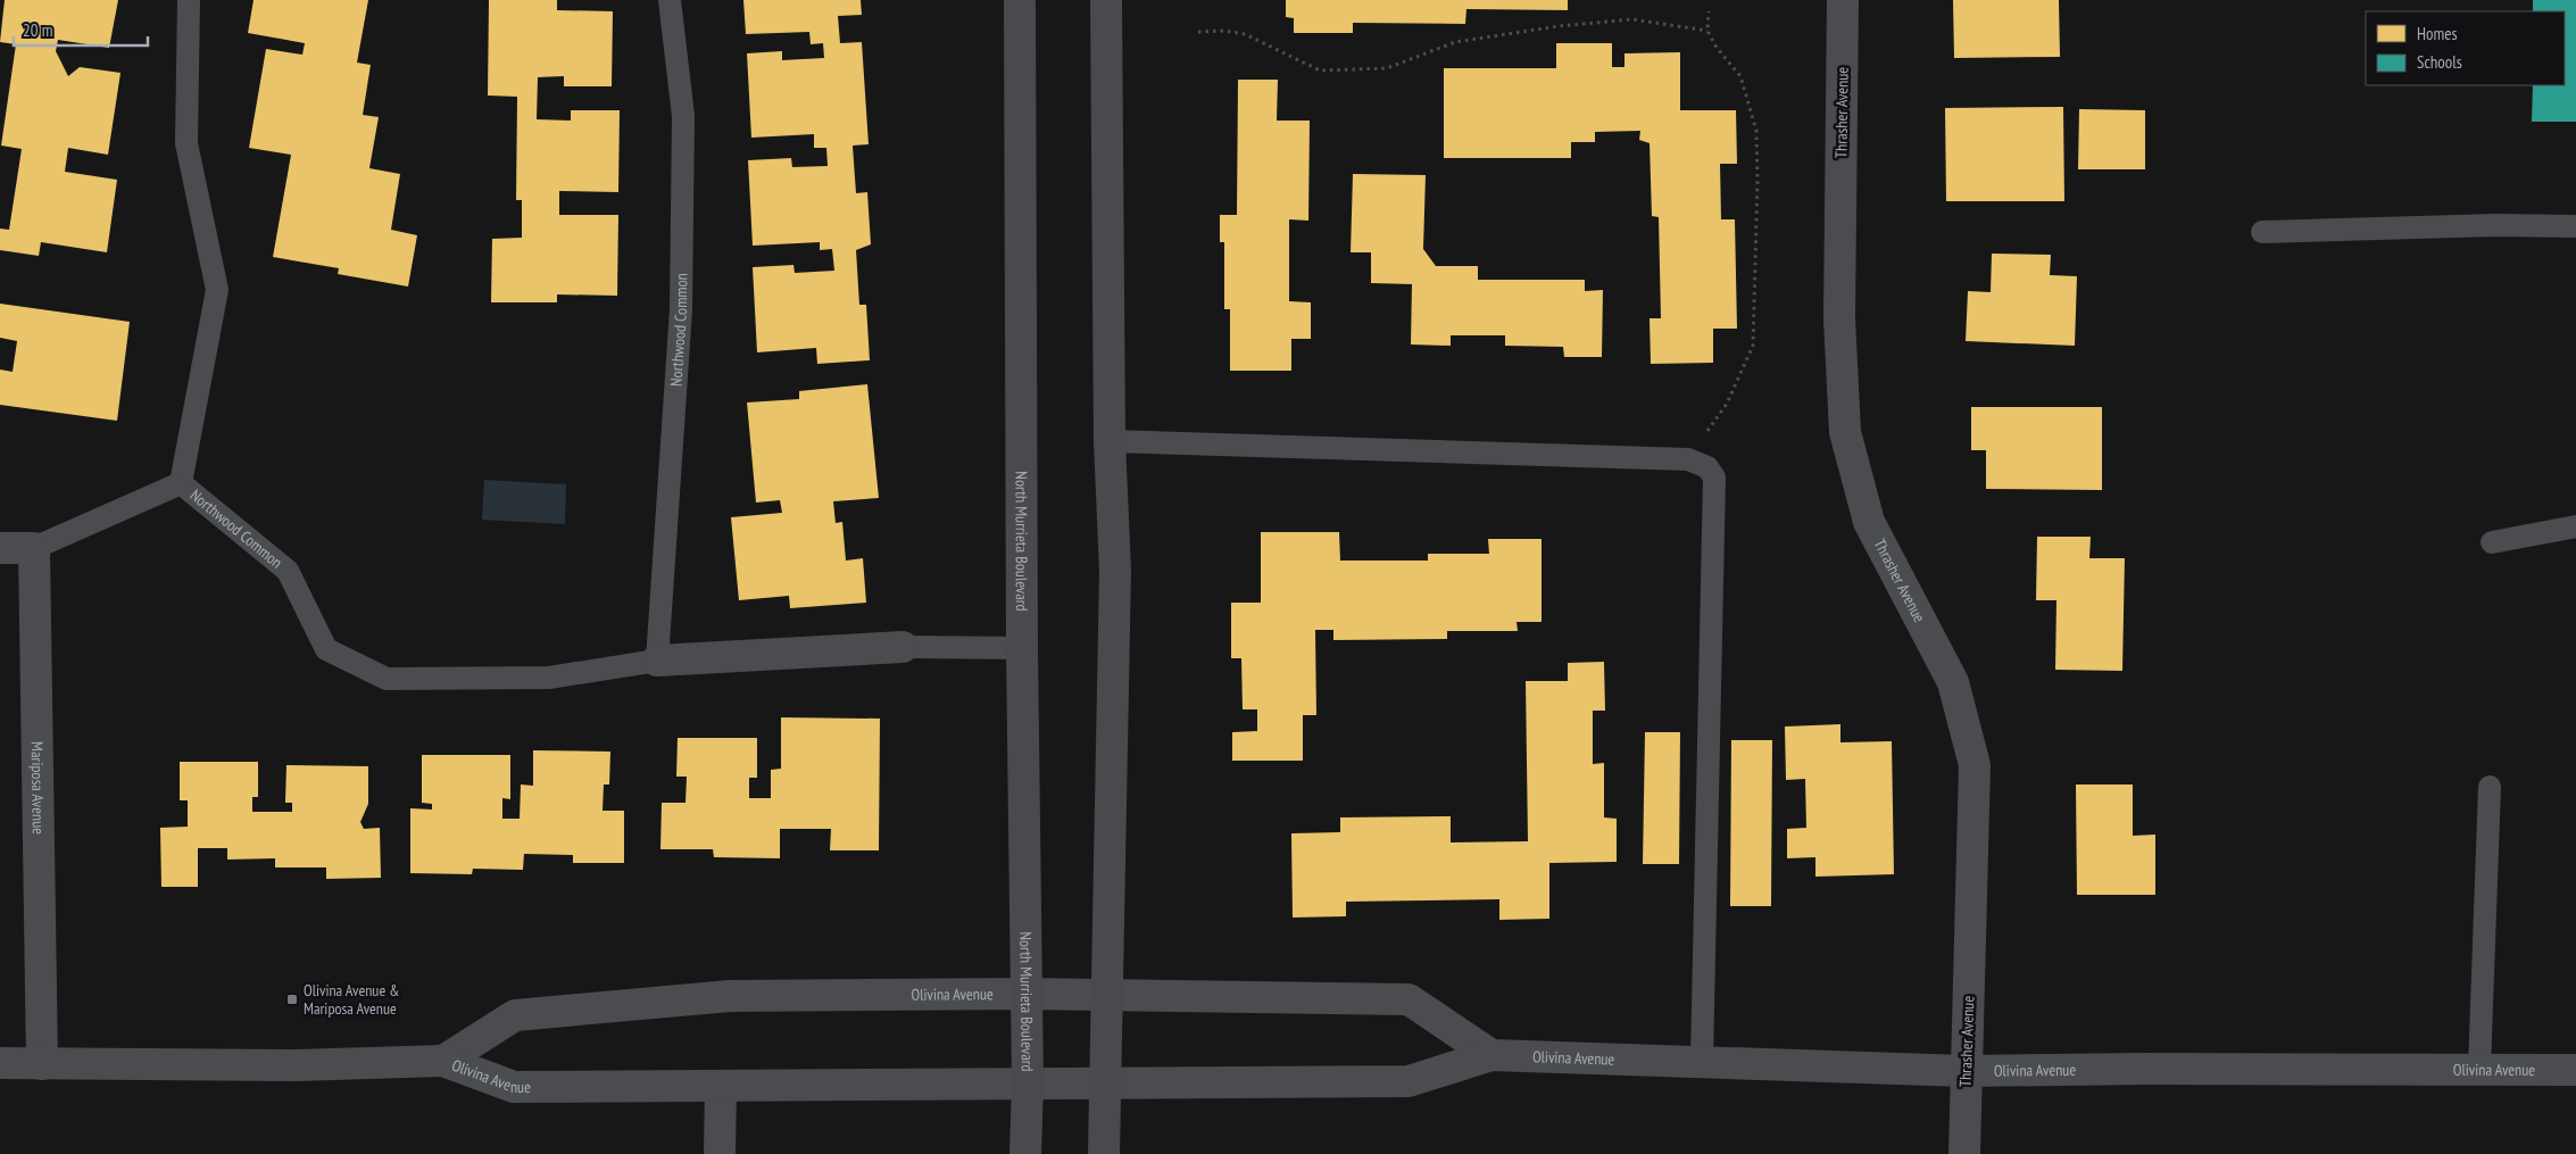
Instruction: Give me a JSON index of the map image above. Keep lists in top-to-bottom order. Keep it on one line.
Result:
{"streets":{"main road":["North Murrieta Boulevard"],"street":["Thrasher Avenue","Northwood Common","Mariposa Avenue","Olivina Avenue"]},"crossings":[["Thrasher Avenue","Olivina Avenue"],["North Murrieta Boulevard","Olivina Avenue"],["Mariposa Avenue","Olivina Avenue"]],"places":{"transit":["Olivina Avenue & Mariposa Avenue"]},"legend":["Homes","Schools"],"scale_bar":"20 m"}
